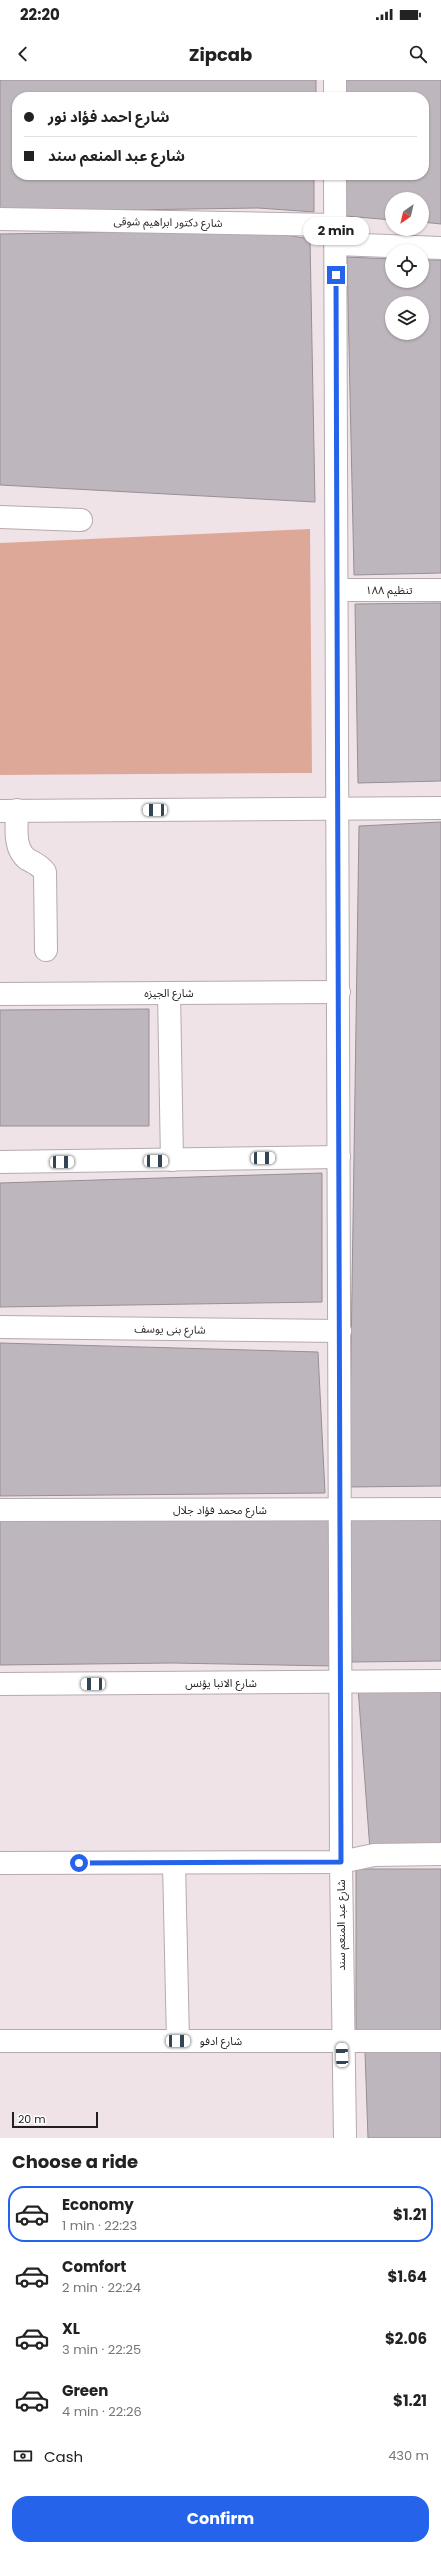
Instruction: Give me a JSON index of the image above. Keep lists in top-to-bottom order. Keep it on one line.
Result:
{"streets":{"street":["شارع دكتور ابراهيم شوقى","تنظيم ١٨٨","شارع الجيزه","شارع بنى يوسف","شارع محمد فؤاد جلال","شارع الانبا يؤنس","شارع عبد المنعم سند","شارع ادفو"]},"crossings":[["شارع دكتور ابراهيم شوقى","شارع عبد المنعم سند"],["تنظيم ١٨٨","شارع عبد المنعم سند"],["شارع الجيزه","شارع عبد المنعم سند"],["شارع بنى يوسف","شارع عبد المنعم سند"],["شارع محمد فؤاد جلال","شارع عبد المنعم سند"],["شارع الانبا يؤنس","شارع عبد المنعم سند"],["شارع عبد المنعم سند","شارع ادفو"]],"scale_bar":"20 m","north":"bottom left","page":{"status":"22:20","header":"Zipcab","banner":["شارع احمد فؤاد نور","شارع عبد المنعم سند"],"bubble":"2 min","scale":"20 m","heading":"Choose a ride","list":[{"name":"Economy","note":"1 min · 22:23","value":"$1.21"},{"name":"Comfort","note":"2 min · 22:24","value":"$1.64"},{"name":"XL","note":"3 min · 22:25","value":"$2.06"},{"name":"Green","note":"4 min · 22:26","value":"$1.21"}],"pay":["Cash","430 m"],"buttons":"Confirm"}}
